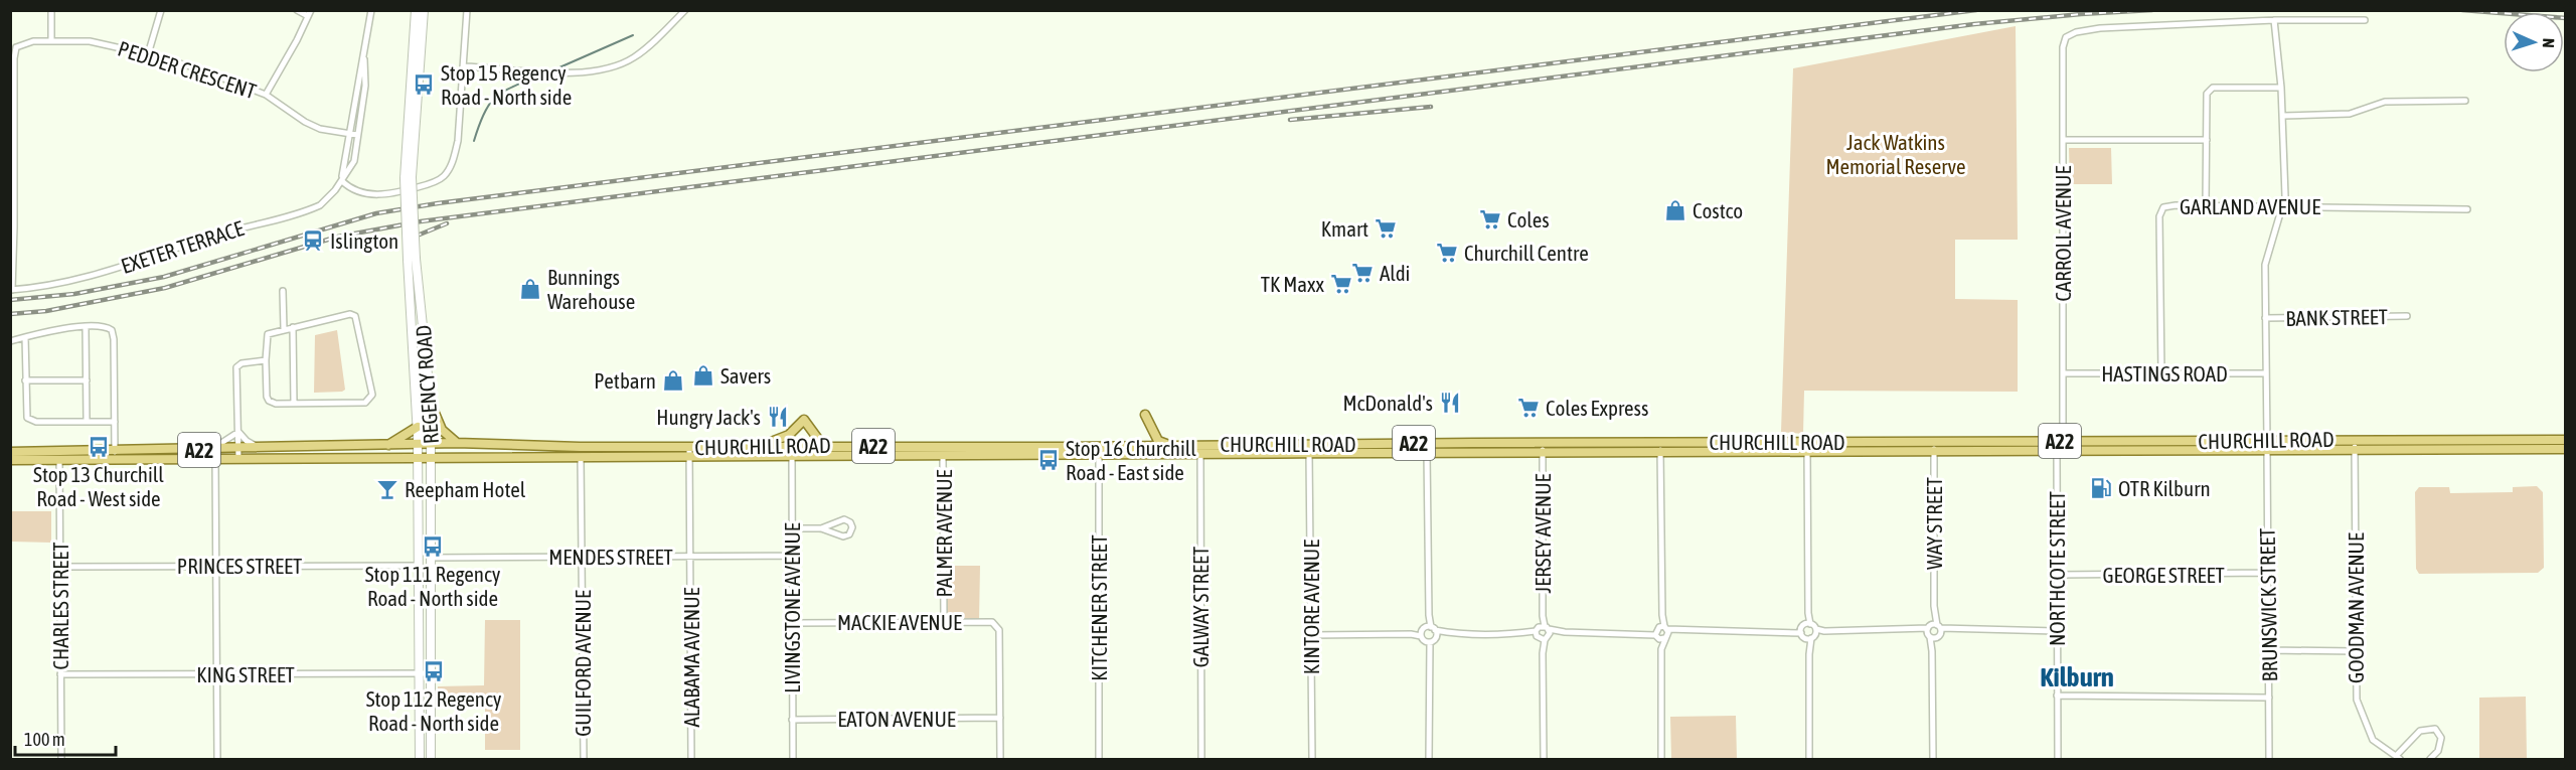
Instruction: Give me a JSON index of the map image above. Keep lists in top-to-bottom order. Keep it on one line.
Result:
{"streets":{"main road":["REGENCY ROAD","CHURCHILL ROAD","A22"],"street":["PEDDER CRESCENT","GARLAND AVENUE","CARROLL AVENUE","EXETER TERRACE","BANK STREET","HASTINGS ROAD","WAY STREET","PALMER AVENUE","JERSEY AVENUE","MENDES STREET","PRINCES STREET","NORTHCOTE STREET","GEORGE STREET","BRUNSWICK STREET","CHARLES STREET","GALWAY STREET","KINTORE AVENUE","LIVINGSTONE AVENUE","KITCHENER STREET","GOODMAN AVENUE","MACKIE AVENUE","ALABAMA AVENUE","GUILFORD AVENUE","KING STREET","EATON AVENUE"]},"crossings":[["GARLAND AVENUE","HASTINGS ROAD"],["GARLAND AVENUE","BRUNSWICK STREET"],["CARROLL AVENUE","HASTINGS ROAD"],["CARROLL AVENUE","CHURCHILL ROAD"],["CARROLL AVENUE","BRUNSWICK STREET"],["BANK STREET","BRUNSWICK STREET"],["HASTINGS ROAD","BRUNSWICK STREET"],["REGENCY ROAD","CHURCHILL ROAD"],["REGENCY ROAD","MENDES STREET"],["REGENCY ROAD","PRINCES STREET"],["REGENCY ROAD","KING STREET"],["CHURCHILL ROAD","WAY STREET"],["CHURCHILL ROAD","PALMER AVENUE"],["CHURCHILL ROAD","JERSEY AVENUE"],["CHURCHILL ROAD","NORTHCOTE STREET"],["CHURCHILL ROAD","BRUNSWICK STREET"],["CHURCHILL ROAD","CHARLES STREET"],["CHURCHILL ROAD","GALWAY STREET"],["CHURCHILL ROAD","KINTORE AVENUE"],["CHURCHILL ROAD","LIVINGSTONE AVENUE"],["CHURCHILL ROAD","KITCHENER STREET"],["CHURCHILL ROAD","GOODMAN AVENUE"],["CHURCHILL ROAD","ALABAMA AVENUE"],["CHURCHILL ROAD","GUILFORD AVENUE"],["PALMER AVENUE","MACKIE AVENUE"],["MENDES STREET","LIVINGSTONE AVENUE"],["MENDES STREET","ALABAMA AVENUE"],["MENDES STREET","GUILFORD AVENUE"],["PRINCES STREET","CHARLES STREET"],["NORTHCOTE STREET","GEORGE STREET"],["GEORGE STREET","BRUNSWICK STREET"],["CHARLES STREET","KING STREET"],["LIVINGSTONE AVENUE","MACKIE AVENUE"],["LIVINGSTONE AVENUE","EATON AVENUE"],["MACKIE AVENUE","EATON AVENUE"]],"districts":["Kilburn"],"parks":["Jack Watkins Memorial Reserve"],"places":{"bus stop":["Stop 15 Regency Road - North side","Stop 13 Churchill Road - West side","Stop 16 Churchill Road - East side","Stop 111 Regency Road - North side","Stop 112 Regency Road - North side"],"shop":["Costco","Bunnings Warehouse","Savers","Petbarn"],"supermarket":["Coles","Kmart","Churchill Centre","Aldi","TK Maxx","Coles Express"],"station":["Islington"],"restaurant":["McDonald's","Hungry Jack's"],"fuel station":["OTR Kilburn"],"bar":["Reepham Hotel"]},"scale_bar":"100 m","north":"right"}
